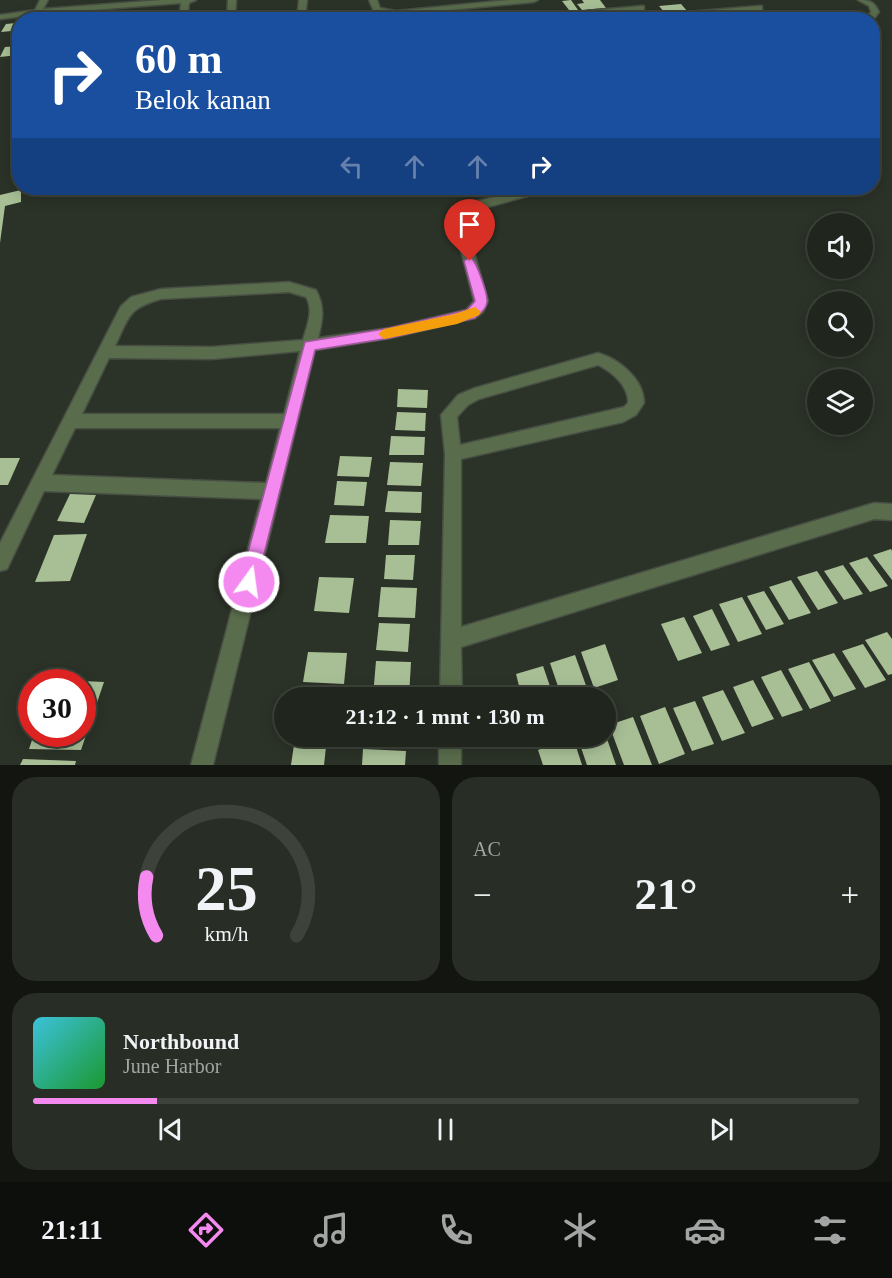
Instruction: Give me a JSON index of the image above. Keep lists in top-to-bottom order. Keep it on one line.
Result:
{"page":{"turn":["60 m","Belok kanan"],"limit":"30","trip":"21:12 · 1 mnt · 130 m","tile":"AC","heat":["−","21°","+"],"song":["Northbound","June Harbor"],"tabs":"21:11","gauge":["25","km/h"]}}
